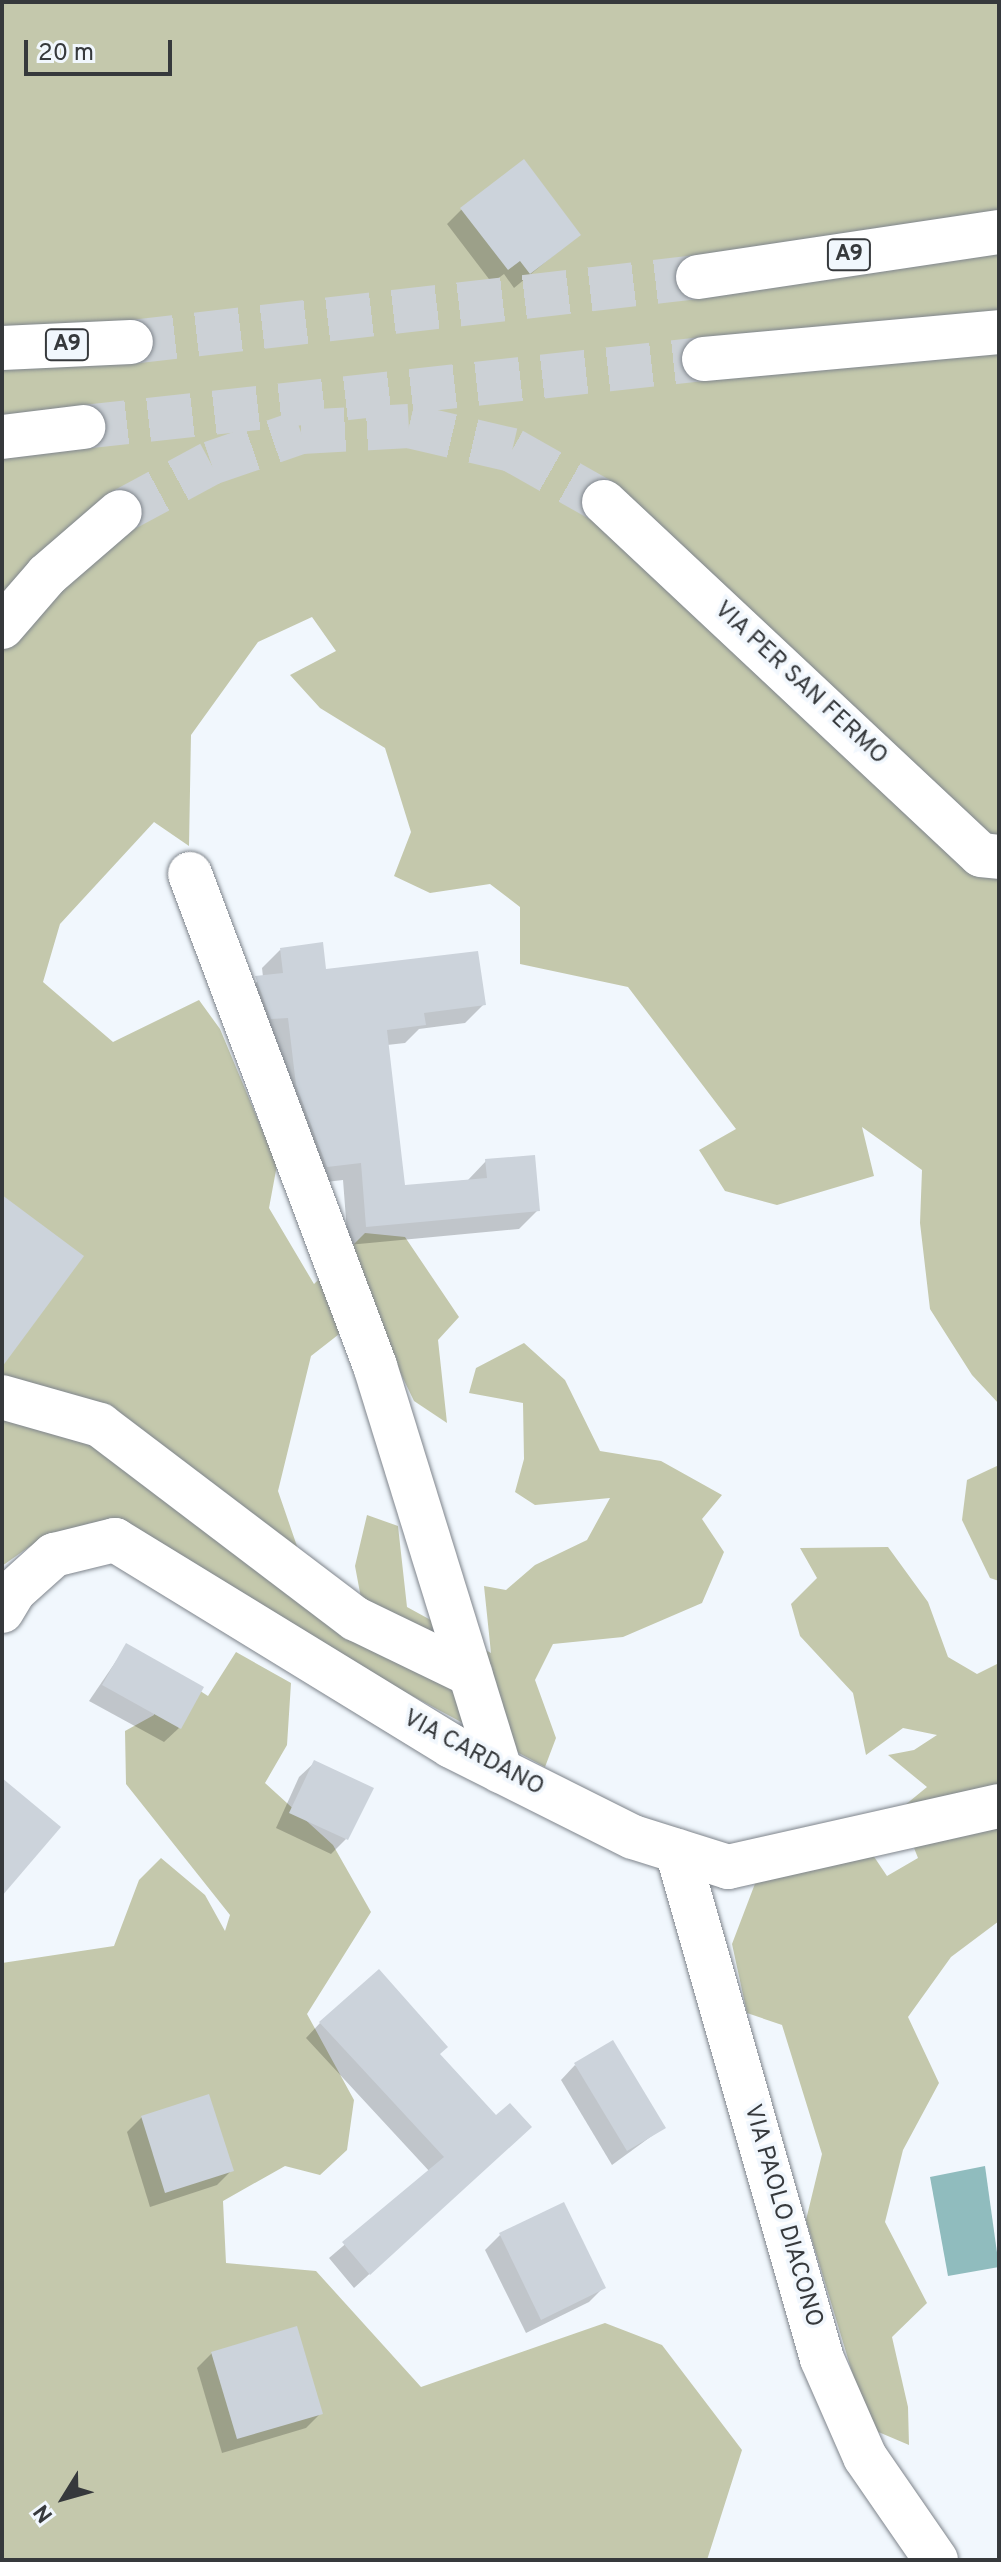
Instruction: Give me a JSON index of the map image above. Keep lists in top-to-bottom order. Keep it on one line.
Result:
{"streets":{"main road":["A9","VIA PER SAN FERMO","VIA CARDANO","VIA PAOLO DIACONO"]},"crossings":[["VIA CARDANO","VIA PAOLO DIACONO"]],"scale_bar":"20 m","north":"bottom left"}
